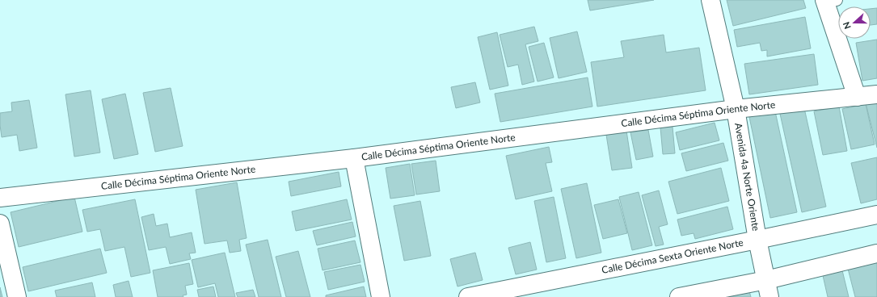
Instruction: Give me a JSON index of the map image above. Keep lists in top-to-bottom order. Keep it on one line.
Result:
{"streets":{"street":["Calle Décima Séptima Oriente Norte","Avenida 4a Norte Oriente","Calle Décima Sexta Oriente Norte"]},"crossings":[["Calle Décima Séptima Oriente Norte","Avenida 4a Norte Oriente"],["Avenida 4a Norte Oriente","Calle Décima Sexta Oriente Norte"]],"north":"left"}
